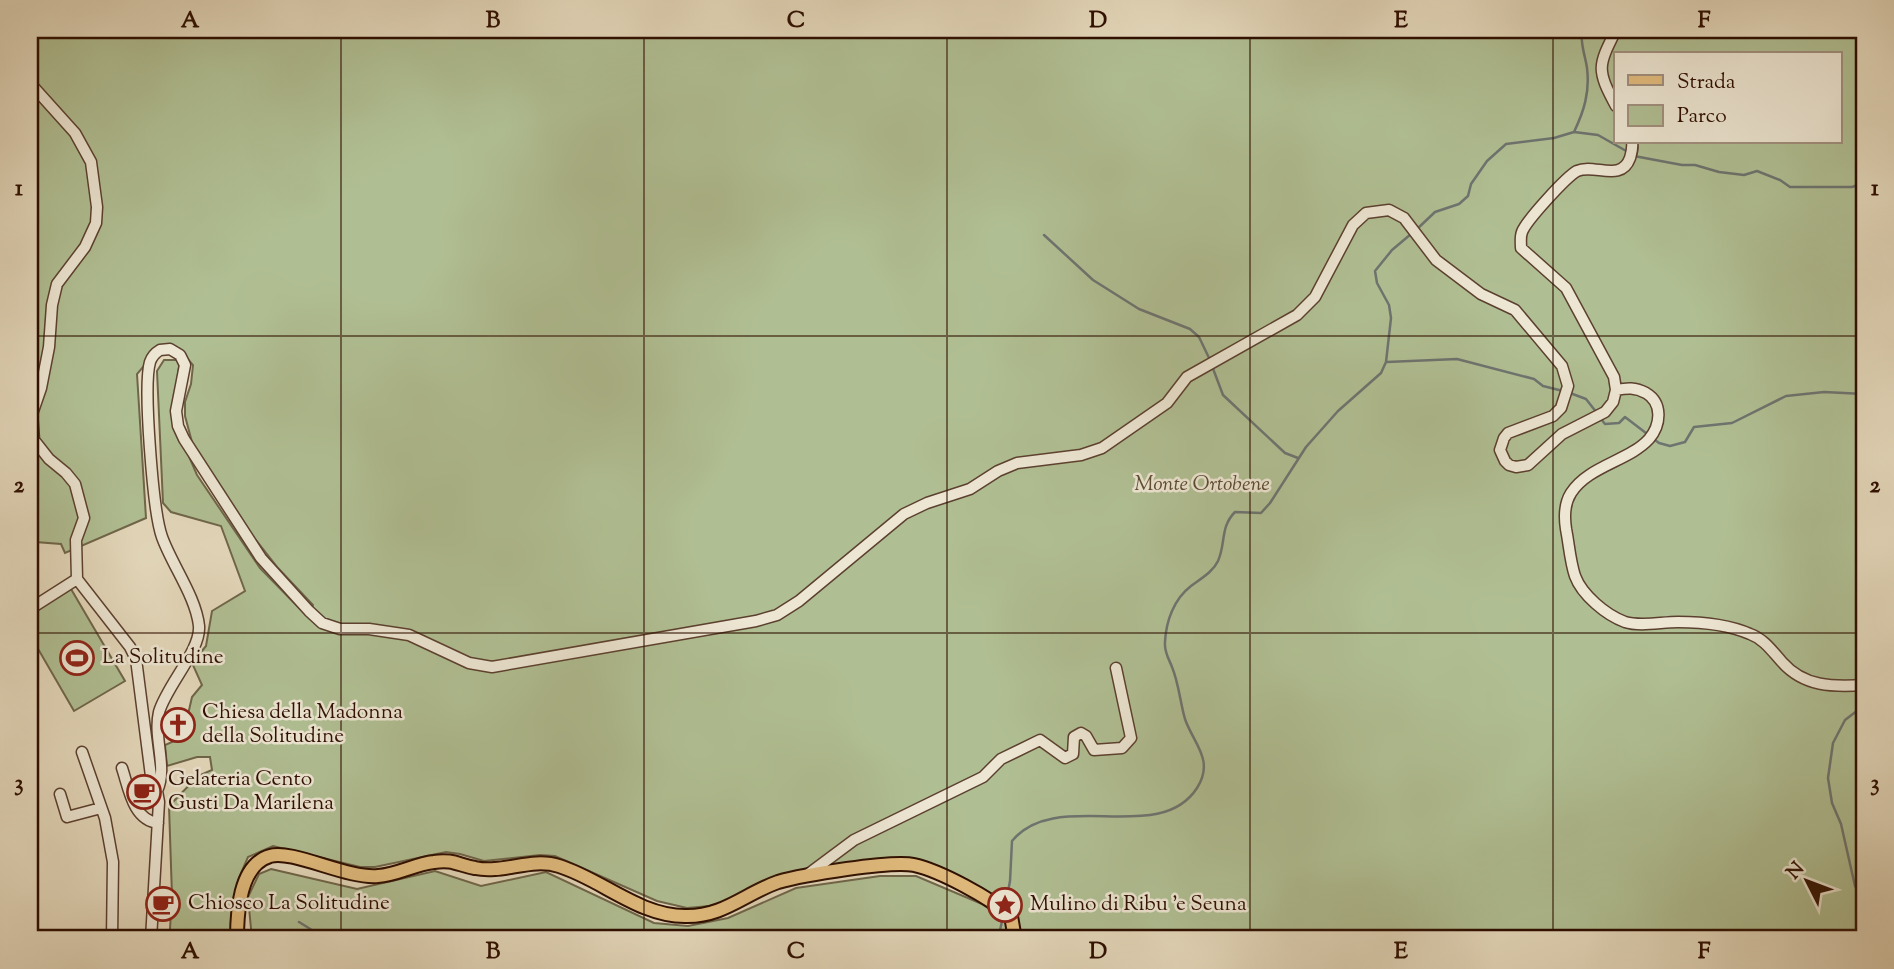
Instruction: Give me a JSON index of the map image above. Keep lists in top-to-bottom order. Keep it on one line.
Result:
{"parks":["Monte Ortobene"],"places":{"sports":["La Solitudine"],"church":["Chiesa della Madonna della Solitudine"],"cafe":["Gelateria Cento Gusti Da Marilena","Chiosco La Solitudine"],"place":["Mulino di Ribu 'e Seuna"]},"legend":["Strada","Parco"],"north":"top left","grid":{"columns":["A","B","C","D","E","F"],"rows":["1","2","3"]}}
